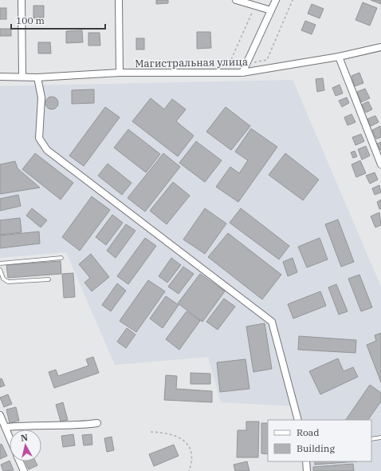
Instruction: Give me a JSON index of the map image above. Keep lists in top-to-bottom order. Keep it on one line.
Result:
{"streets":{"street":["Магистральная улица"]},"legend":["Road","Building"],"scale_bar":"100 m","north":"top"}
